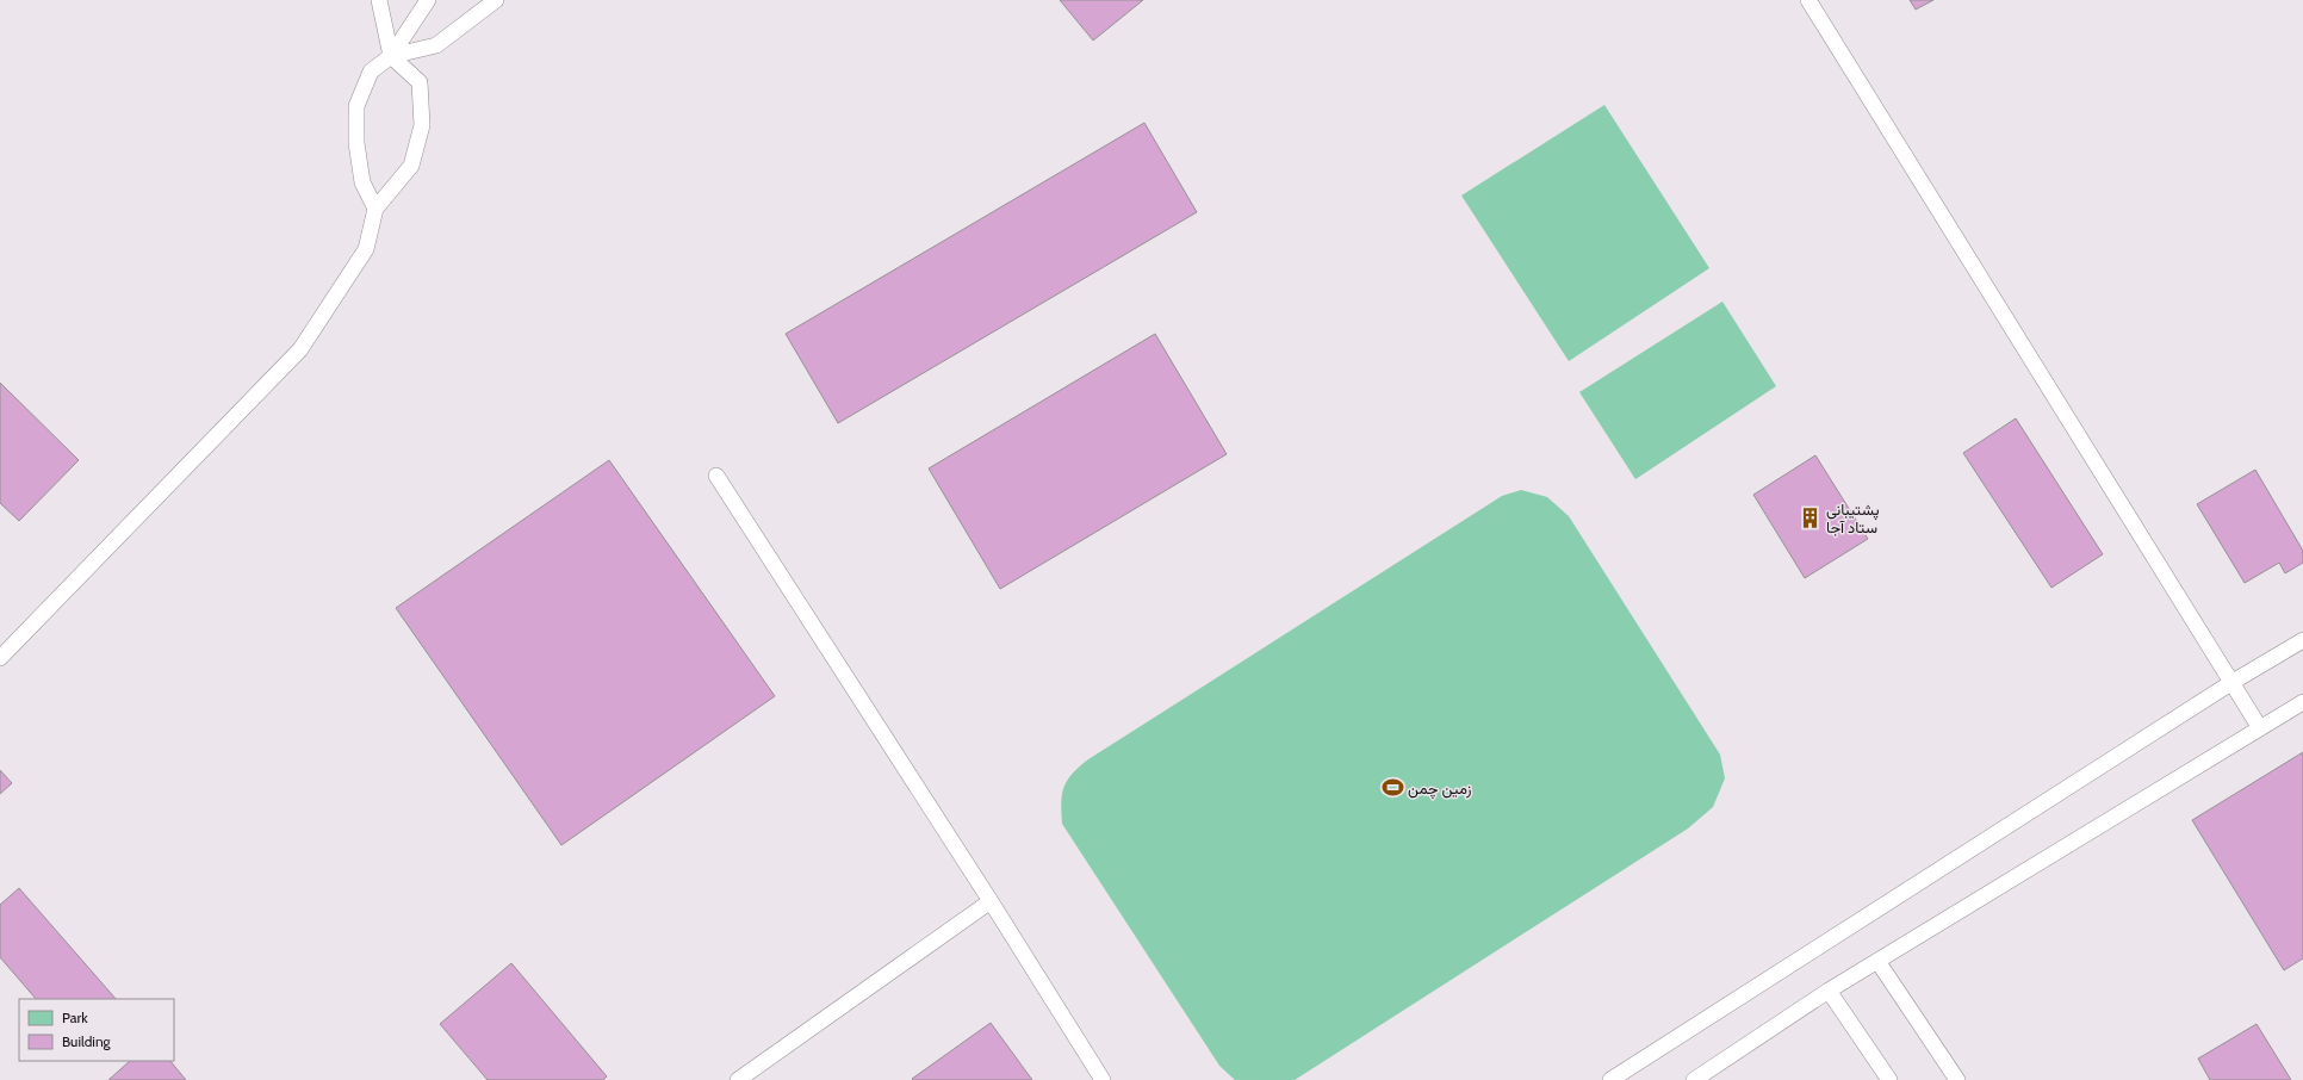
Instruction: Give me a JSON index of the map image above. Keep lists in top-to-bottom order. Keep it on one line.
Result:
{"places":{"building":["پشتیبانی ستاد آجا"],"sports":["زمین چمن"]},"legend":["Park","Building"]}
